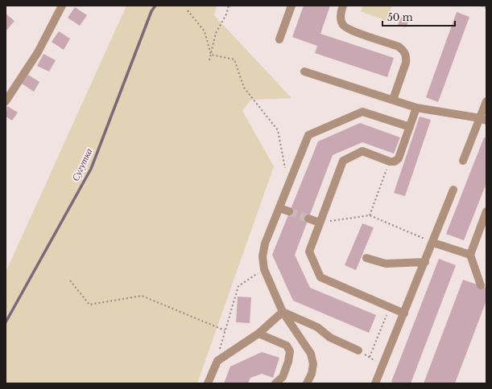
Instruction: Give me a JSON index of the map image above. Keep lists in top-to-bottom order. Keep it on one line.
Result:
{"water":["Сугутка"],"scale_bar":"50 m"}
